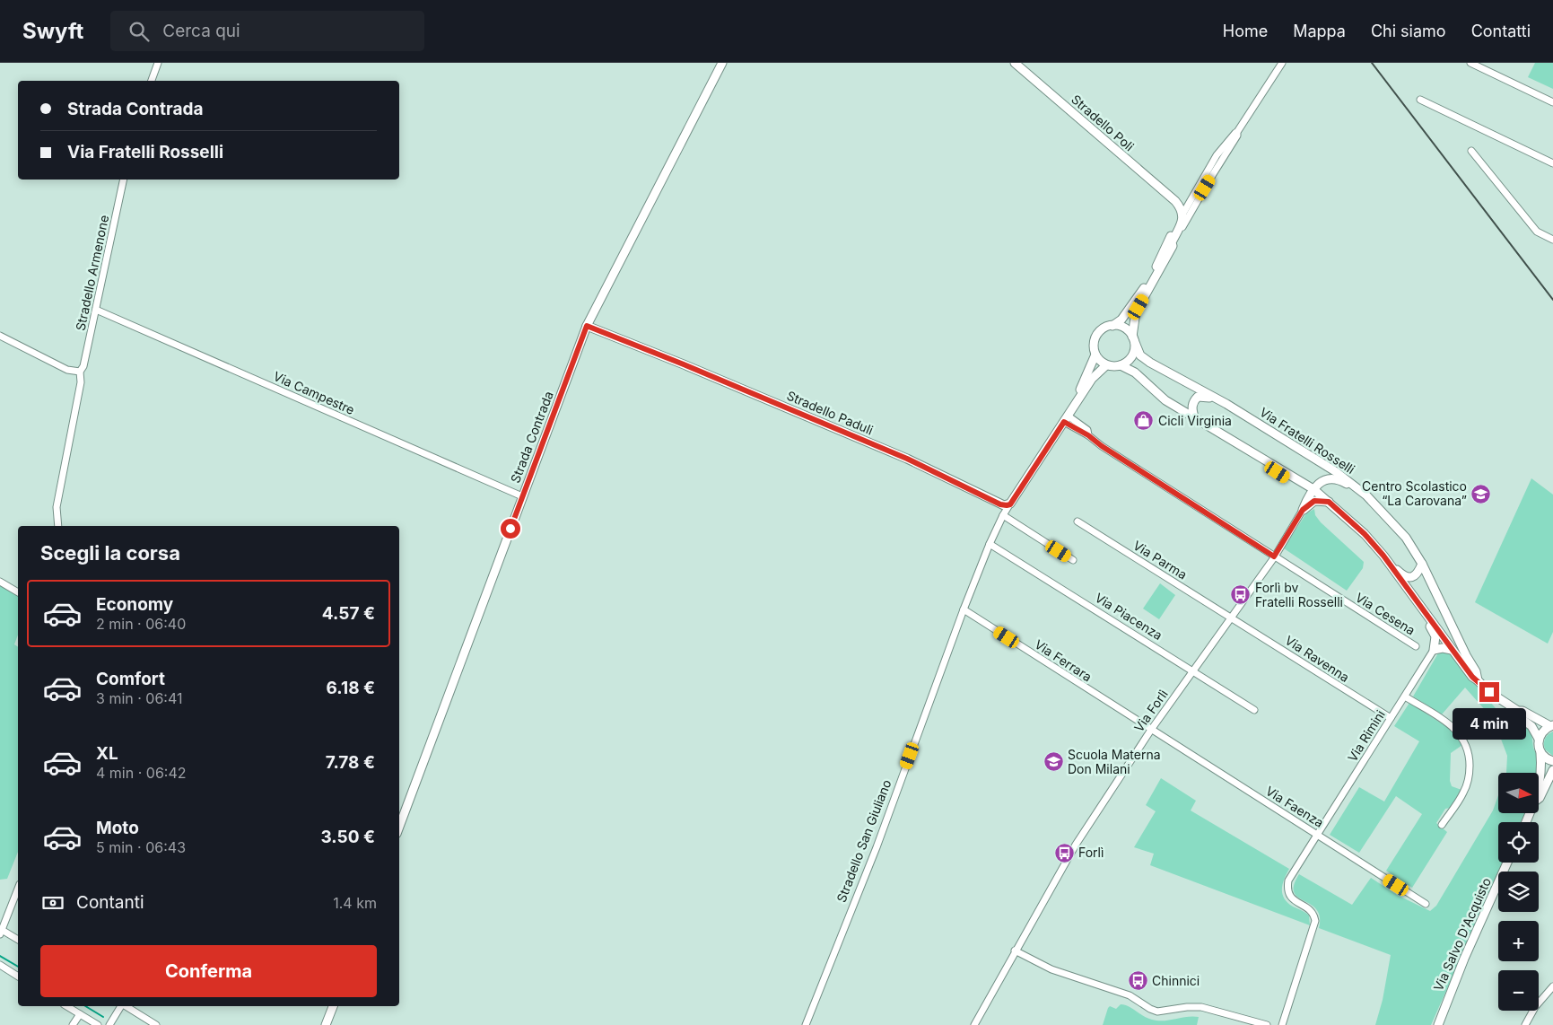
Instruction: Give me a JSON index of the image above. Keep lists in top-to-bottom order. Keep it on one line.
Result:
{"streets":{"street":["Stradello Poli","Stradello Armenone","Via Campestre","Stradello Paduli","Strada Contrada","Via Fratelli Rosselli","Via Parma","Via Cesena","Via Piacenza","Via Ravenna","Via Ferrara","Via Forlì","Via Rimini","Via Faenza","Stradello San Giuliano","Via Salvo D'Acquisto"]},"crossings":[["Stradello Armenone","Via Campestre"],["Via Campestre","Strada Contrada"],["Stradello Paduli","Strada Contrada"],["Stradello Paduli","Stradello San Giuliano"],["Via Fratelli Rosselli","Stradello San Giuliano"],["Via Parma","Via Ravenna"],["Via Parma","Via Forlì"],["Via Cesena","Via Forlì"],["Via Cesena","Stradello San Giuliano"],["Via Piacenza","Via Forlì"],["Via Piacenza","Stradello San Giuliano"],["Via Ravenna","Via Forlì"],["Via Ravenna","Via Rimini"],["Via Ferrara","Via Forlì"],["Via Ferrara","Via Faenza"],["Via Ferrara","Stradello San Giuliano"],["Via Forlì","Via Faenza"],["Via Rimini","Via Faenza"]],"places":{"shop":["Cicli Virginia"],"school or university":["Centro Scolastico “La Carovana”","Scuola Materna Don Milani"],"bus stop":["Forlì bv Fratelli Rosselli","Forlì","Chinnici"]},"north":"right","page":{"header":"Swyft","search":"Cerca qui","nav":["Home","Mappa","Chi siamo","Contatti"],"banner":["Strada Contrada","Via Fratelli Rosselli"],"heading":"Scegli la corsa","list":[{"name":"Economy","note":"2 min · 06:40","value":"4.57 €"},{"name":"Comfort","note":"3 min · 06:41","value":"6.18 €"},{"name":"XL","note":"4 min · 06:42","value":"7.78 €"},{"name":"Moto","note":"5 min · 06:43","value":"3.50 €"}],"bubble":"4 min","map_buttons":["+","−"],"pay":["Contanti","1.4 km"],"buttons":"Conferma"}}
